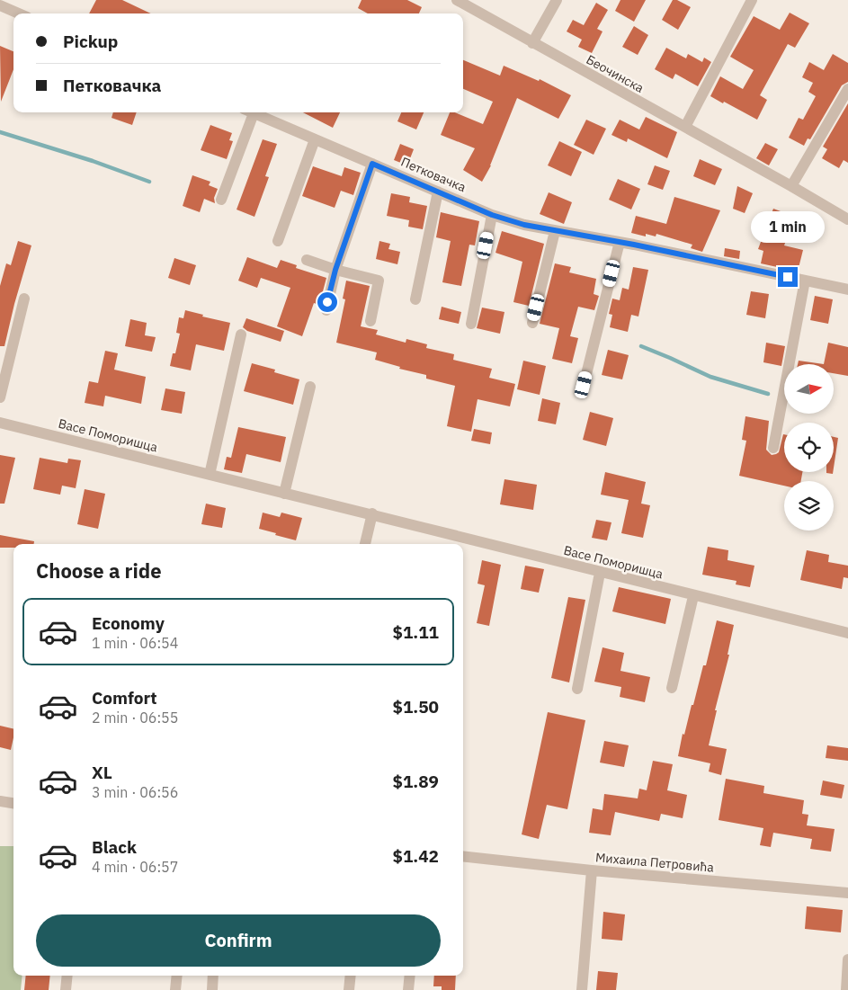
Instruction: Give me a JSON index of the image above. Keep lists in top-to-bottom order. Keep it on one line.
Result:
{"streets":{"street":["Беочинска","Петковачка","Васе Поморишца","Михаила Петровића"]},"north":"right","page":{"banner":["Pickup","Петковачка"],"bubble":"1 min","heading":"Choose a ride","list":[{"name":"Economy","note":"1 min · 06:54","value":"$1.11"},{"name":"Comfort","note":"2 min · 06:55","value":"$1.50"},{"name":"XL","note":"3 min · 06:56","value":"$1.89"},{"name":"Black","note":"4 min · 06:57","value":"$1.42"}],"buttons":"Confirm"}}
